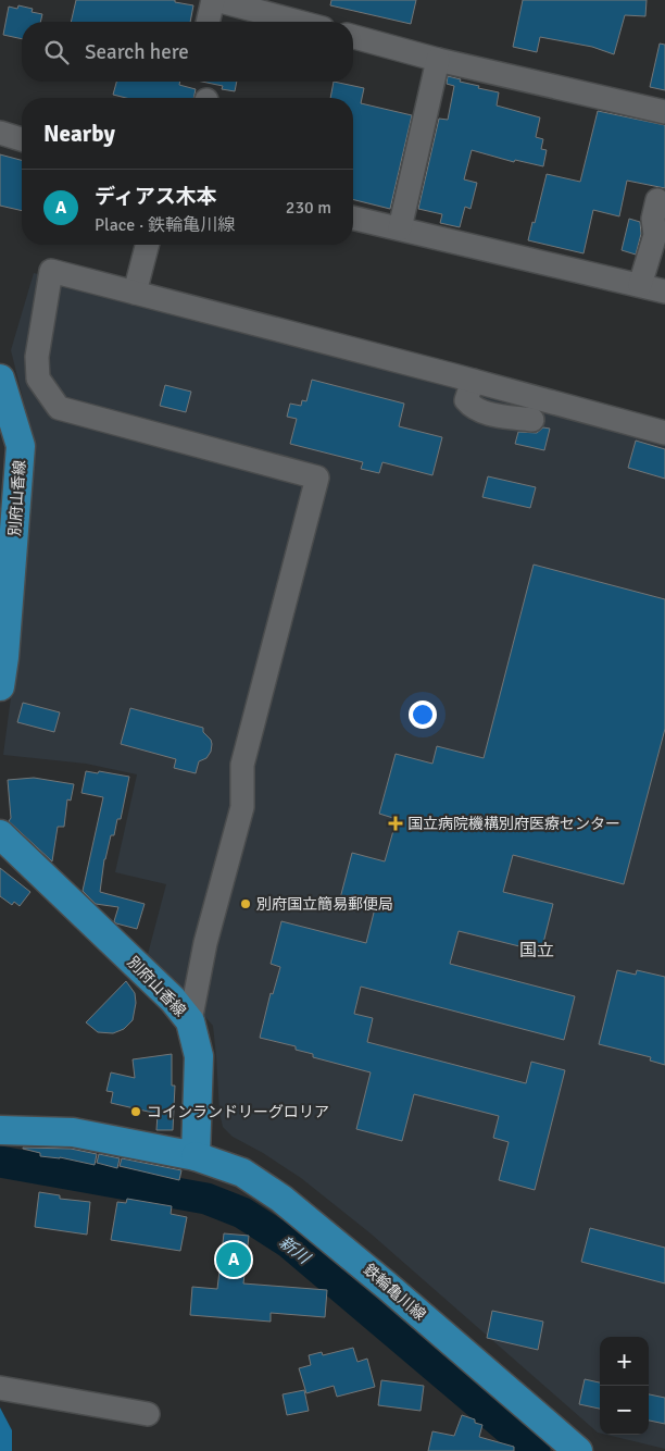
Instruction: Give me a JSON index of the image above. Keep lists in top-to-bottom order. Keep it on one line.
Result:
{"streets":{"main road":["別府山香線","鉄輪亀川線"]},"crossings":[["別府山香線","鉄輪亀川線"]],"districts":["国立"],"water":["新川"],"places":{"health":["国立病院機構別府医療センター"],"other":["別府国立簡易郵便局","コインランドリーグロリア"]},"page":{"search":"Search here","heading":"Nearby","list":[{"mark":"A","name":"ディアス木本","note":"Place · 鉄輪亀川線","value":"230 m"}],"pins":"A","map_buttons":["+","−"]}}
